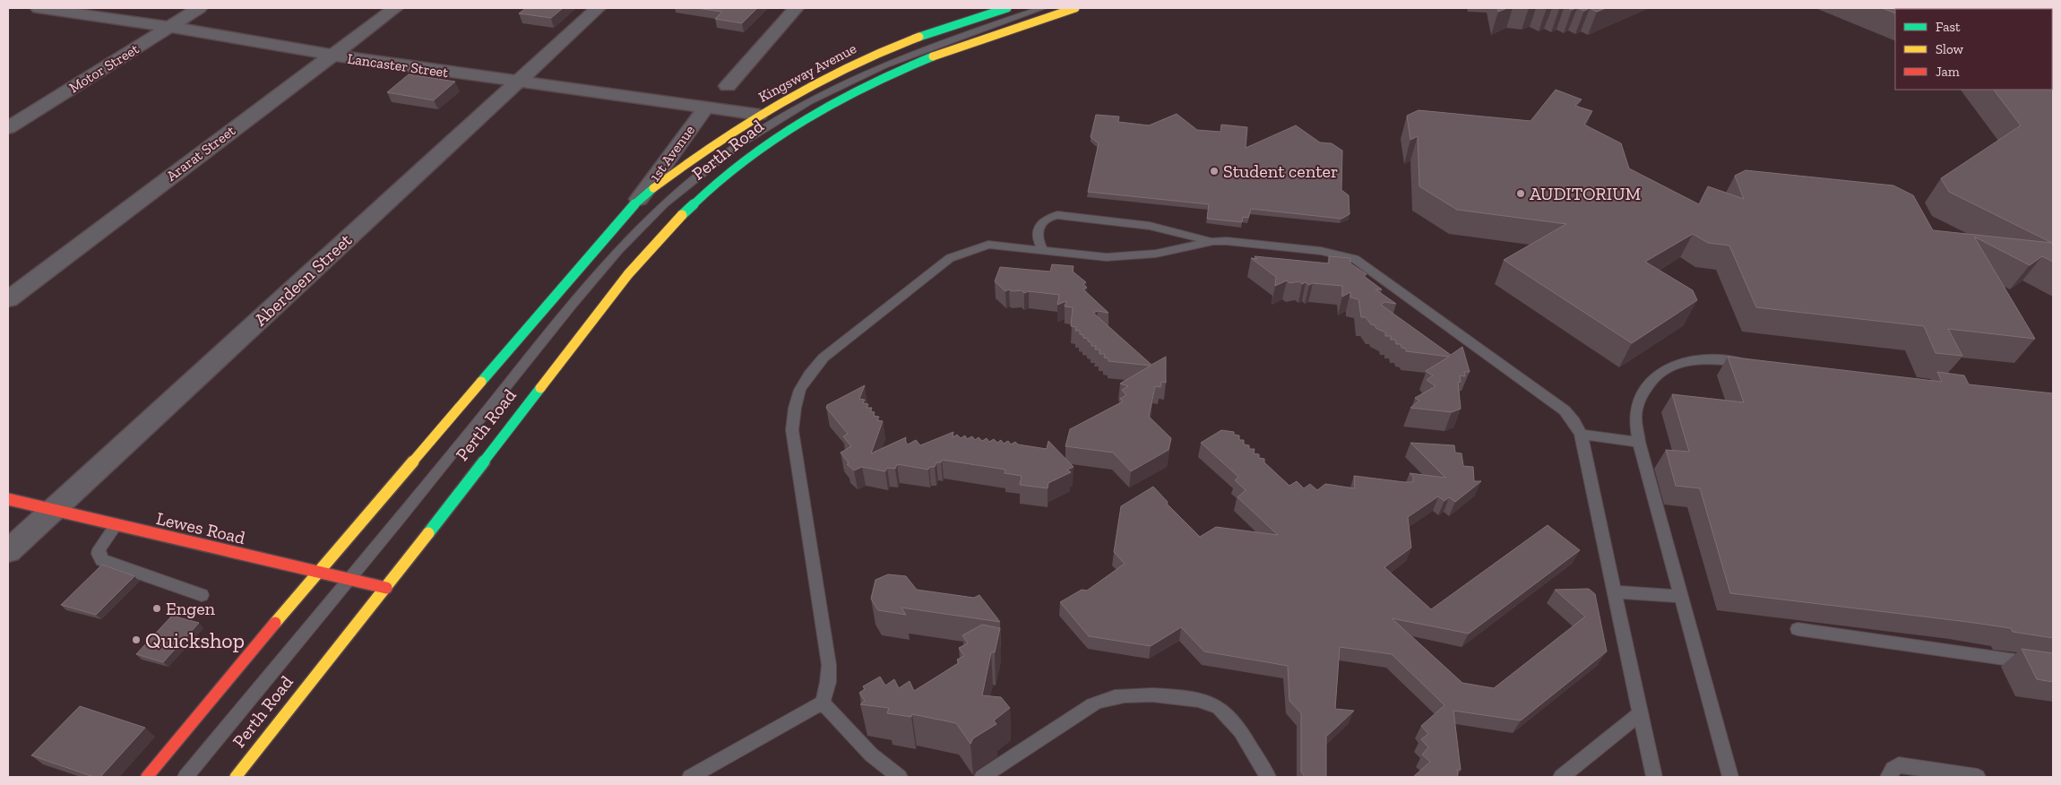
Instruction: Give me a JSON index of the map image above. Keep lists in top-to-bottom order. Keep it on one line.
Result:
{"streets":{"main road":["Kingsway Avenue","Perth Road","Lewes Road"],"street":["Lancaster Street","Motor Street","Ararat Street","1st Avenue","Aberdeen Street"]},"crossings":[["Lancaster Street","Motor Street"],["Lancaster Street","Kingsway Avenue"],["Lancaster Street","Ararat Street"],["Lancaster Street","1st Avenue"],["Lancaster Street","Aberdeen Street"],["Kingsway Avenue","Perth Road"],["Kingsway Avenue","1st Avenue"],["Perth Road","1st Avenue"],["Perth Road","Lewes Road"],["Aberdeen Street","Lewes Road"]],"places":["Student center","AUDITORIUM","Engen","Quickshop"],"legend":["Fast","Slow","Jam"]}
